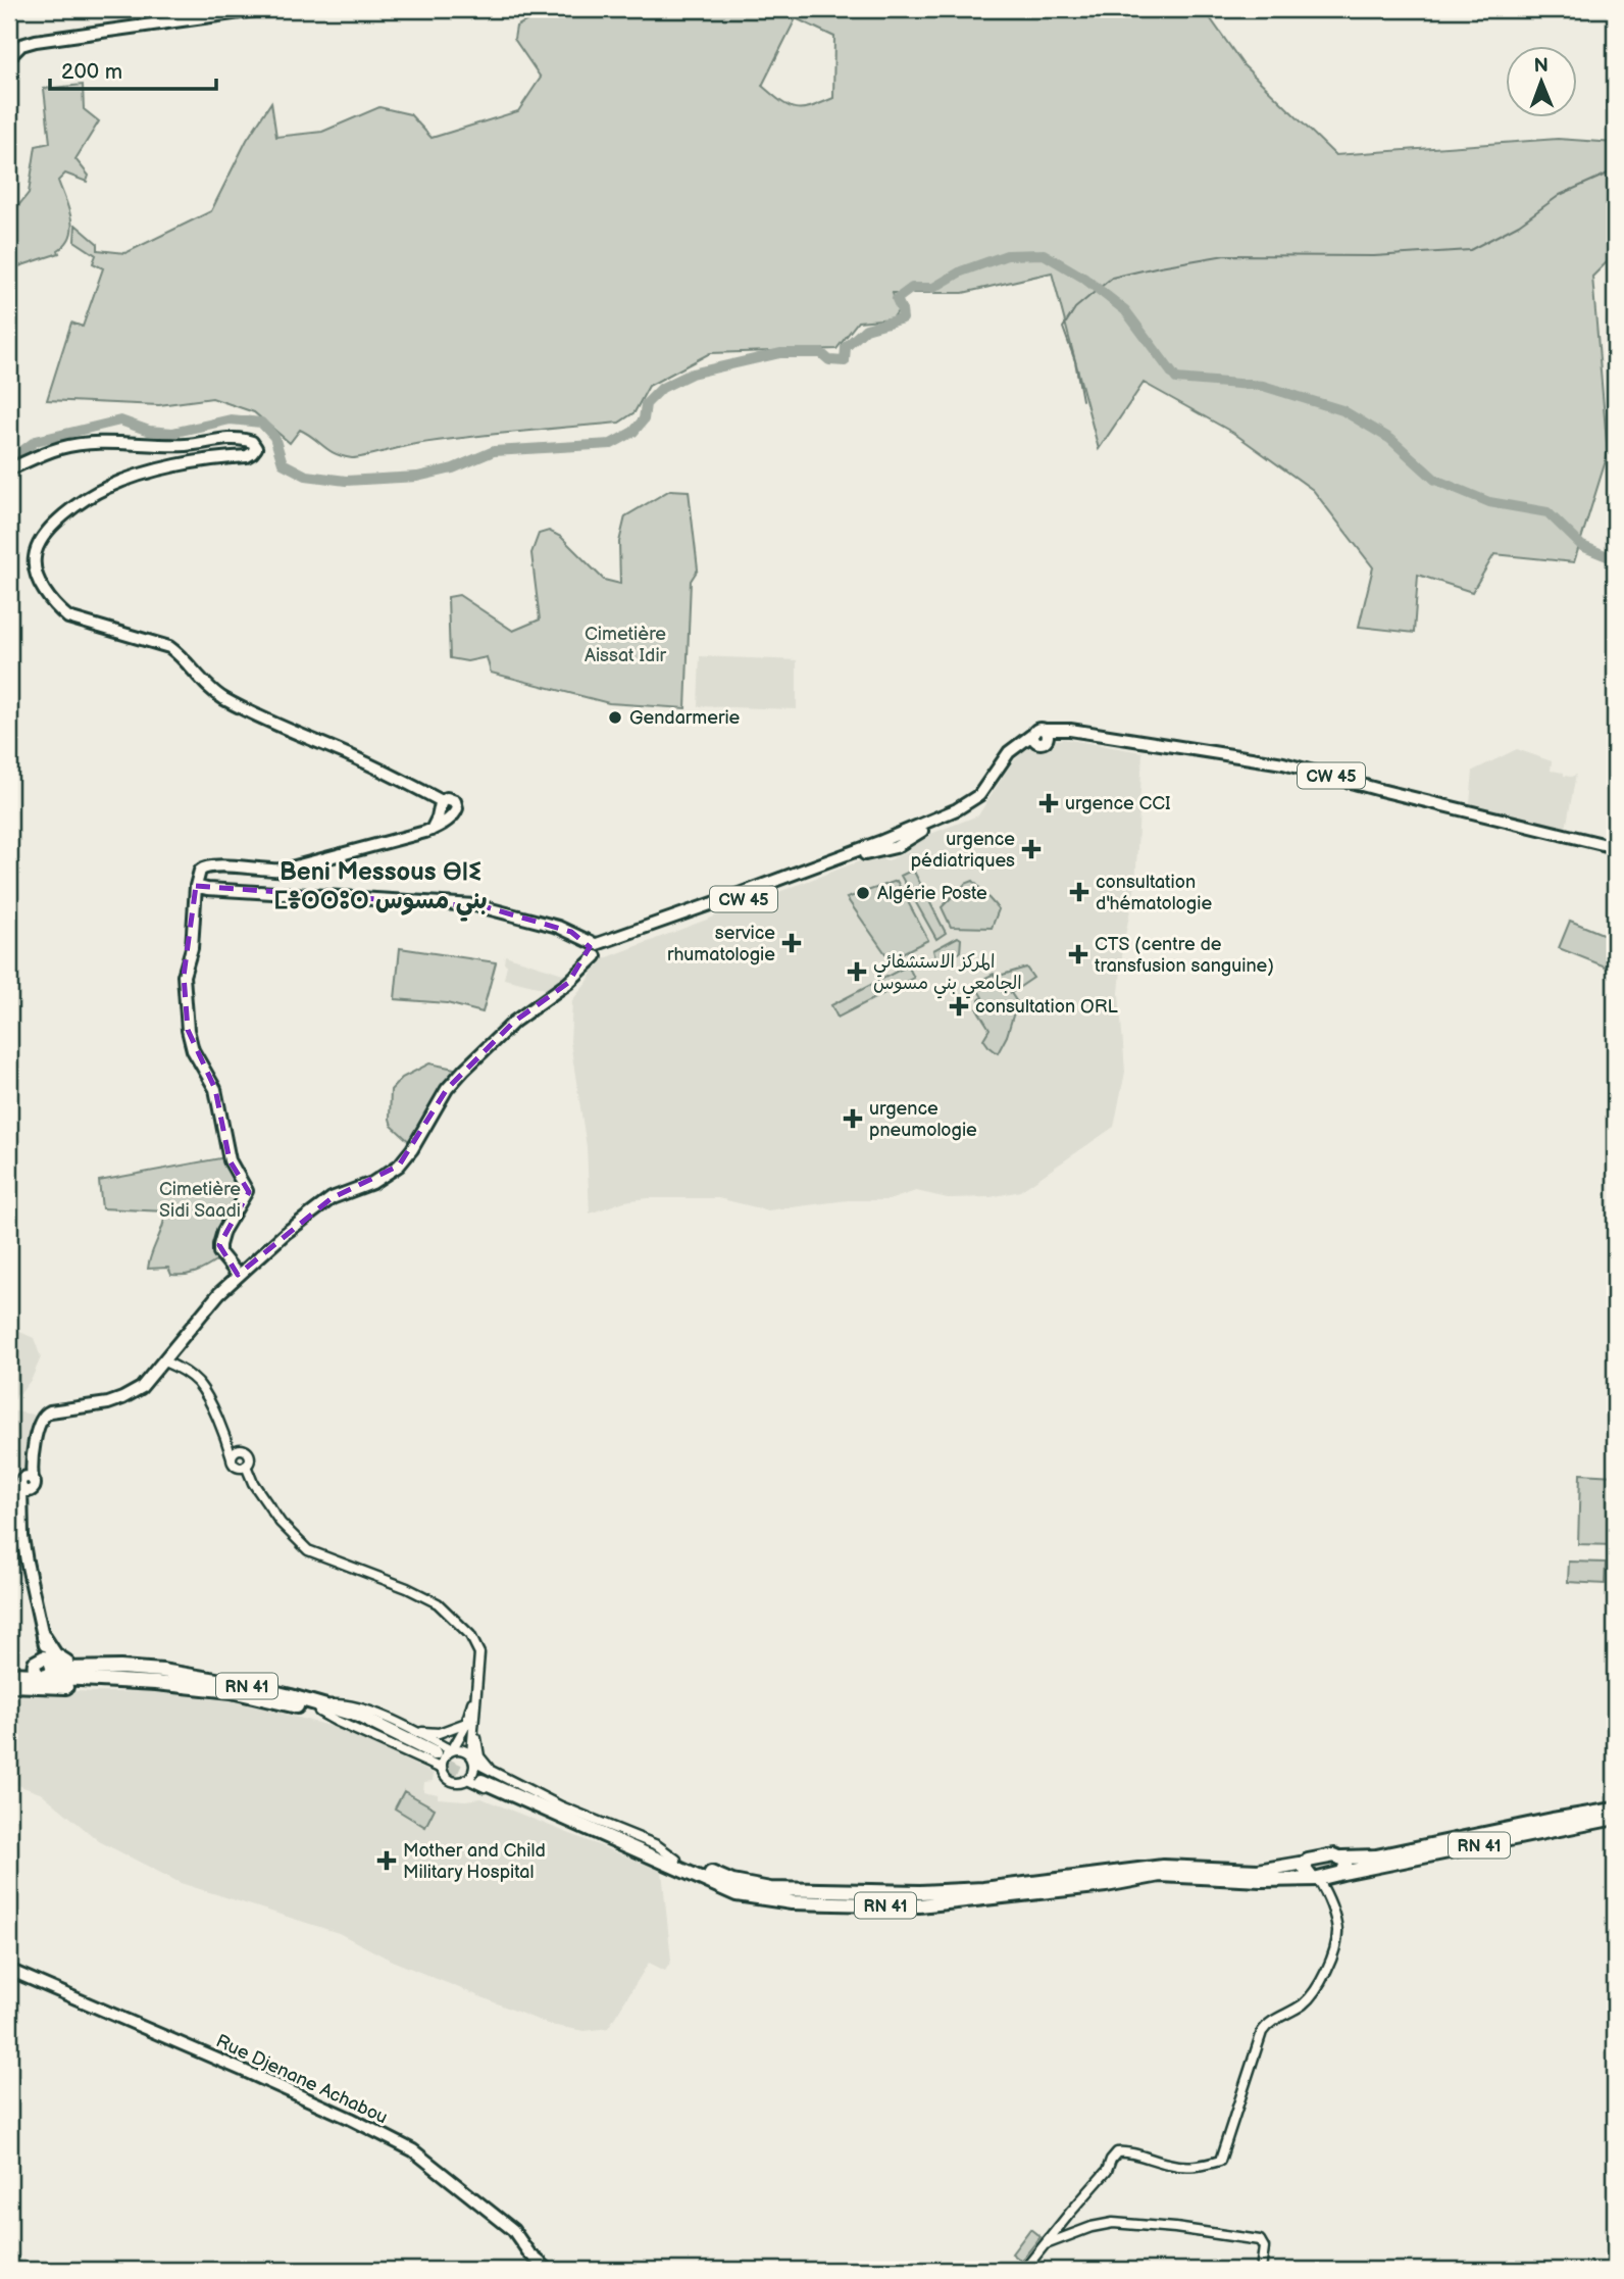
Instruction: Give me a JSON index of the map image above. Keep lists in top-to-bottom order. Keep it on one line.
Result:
{"streets":{"highway":["RN 41"],"main road":["CW 45","Rue Djenane Achabou"]},"districts":["Beni Messous ⴱⵏⵉ ⵎⴻⵙⵙⵓⵙ بني مسوس"],"parks":["Cimetière Aissat Idir","Cimetière Sidi Saadi"],"places":{"other":["Gendarmerie","Algérie Poste"],"health":["urgence CCI","urgence pédiatriques","consultation d'hématologie","service rhumatologie","CTS (centre de transfusion sanguine)","المركز الاستشفائي الجامعي بني مسوس","consultation ORL","urgence pneumologie","Mother and Child Military Hospital"]},"scale_bar":"200 m","north":"top"}
